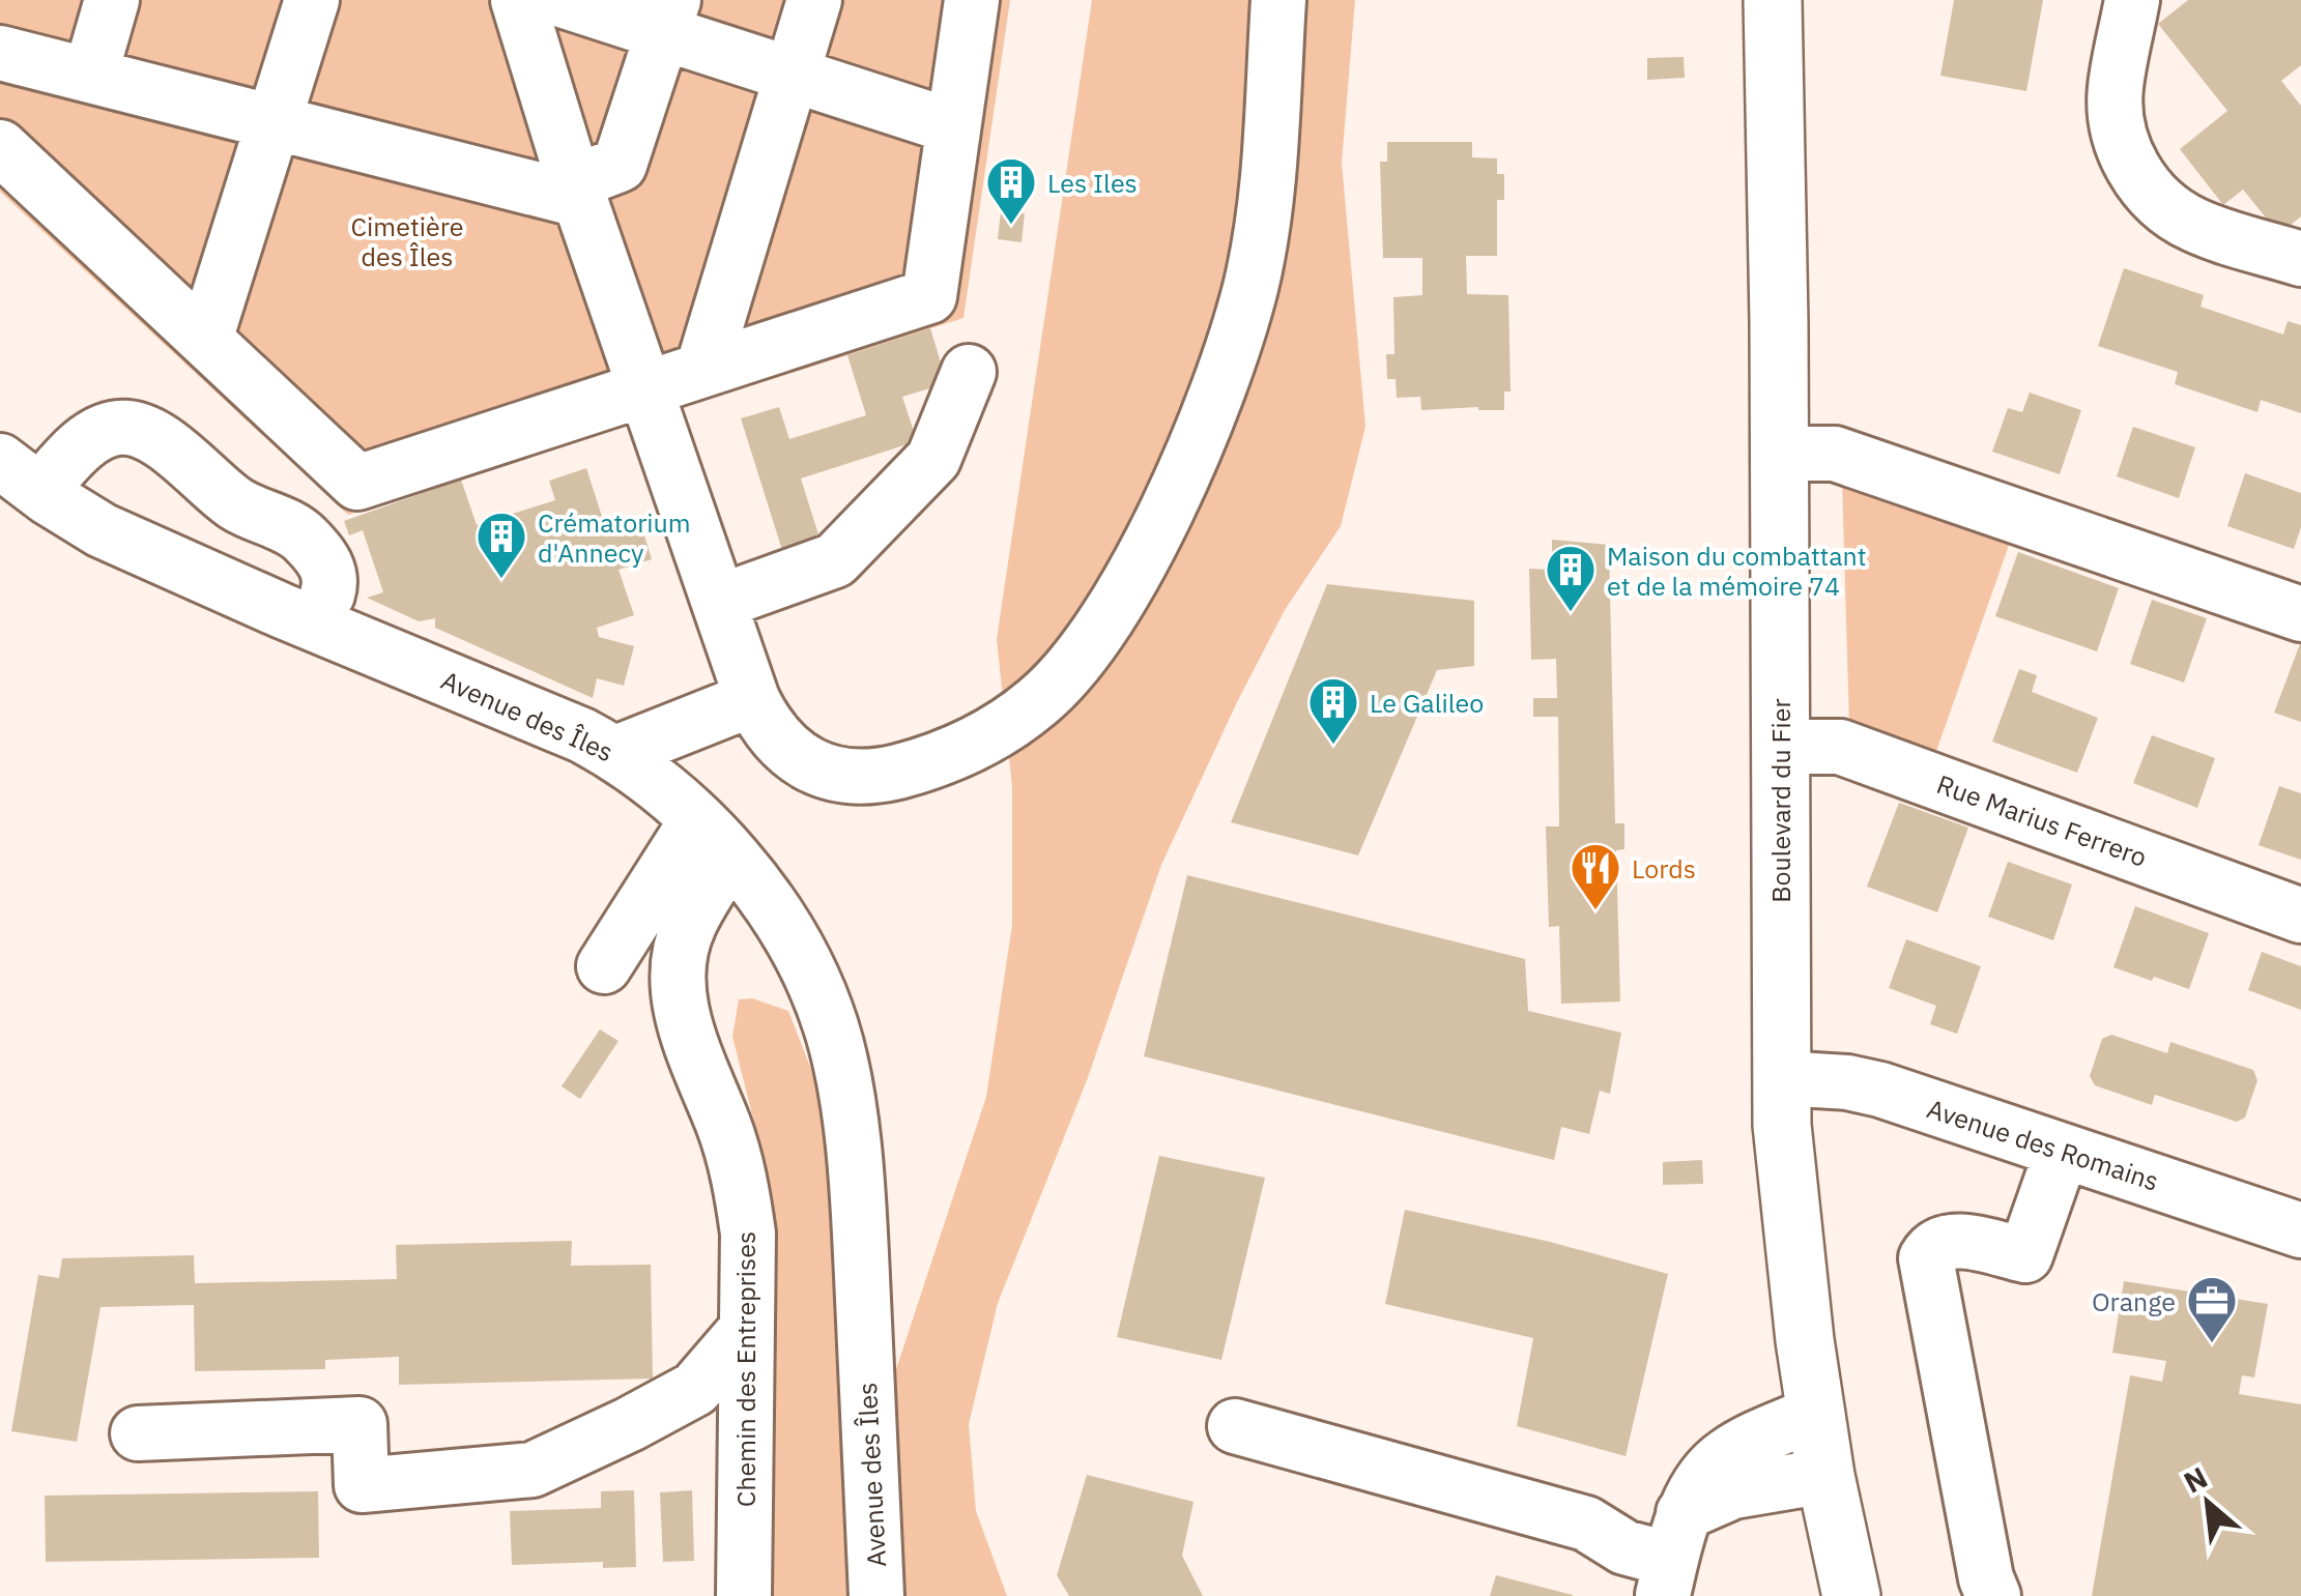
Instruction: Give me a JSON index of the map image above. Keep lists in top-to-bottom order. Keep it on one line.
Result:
{"streets":{"main road":["Boulevard du Fier"],"street":["Avenue des Îles","Rue Marius Ferrero","Avenue des Romains","Chemin des Entreprises"]},"crossings":[["Avenue des Îles","Chemin des Entreprises"],["Boulevard du Fier","Rue Marius Ferrero"],["Boulevard du Fier","Avenue des Romains"]],"parks":["Cimetière des Îles"],"places":{"building":["Les Iles","Crématorium d'Annecy","Maison du combattant et de la mémoire 74","Le Galileo"],"restaurant":["Lords"],"office":["Orange"]},"north":"top left"}
